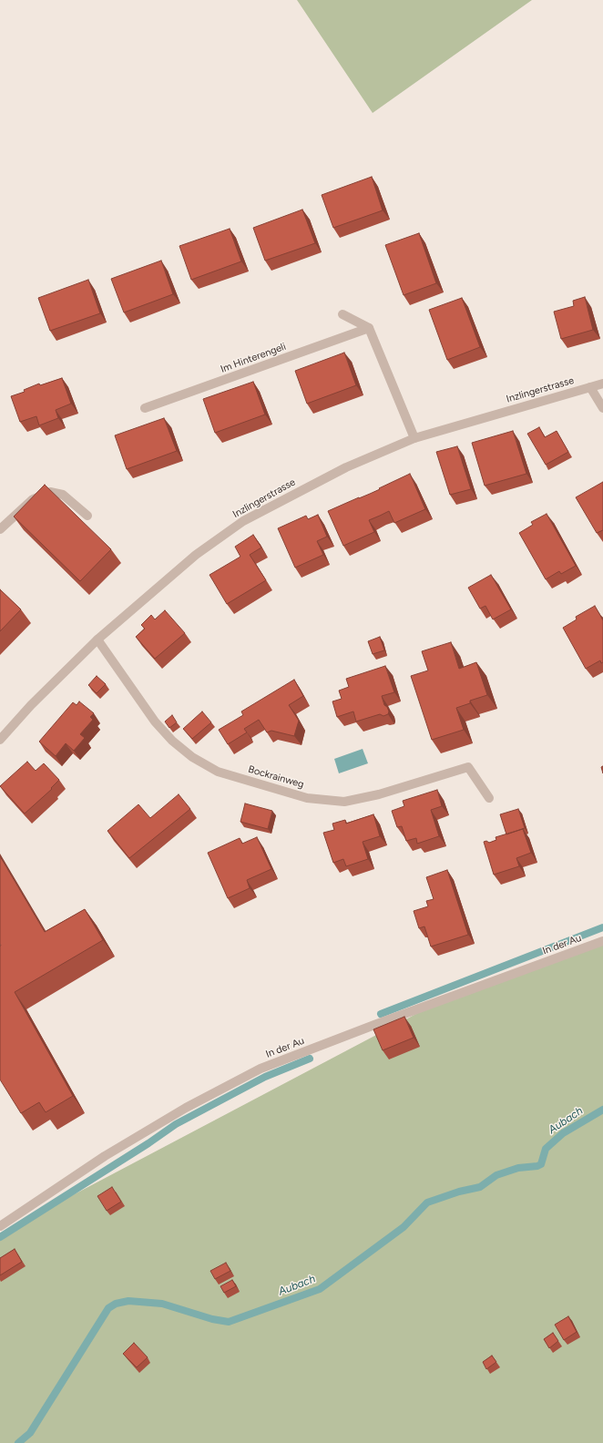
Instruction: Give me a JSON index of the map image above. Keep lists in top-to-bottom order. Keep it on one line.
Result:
{"streets":{"street":["Im Hinterengeli","Inzlingerstrasse","Bockrainweg","In der Au"]},"crossings":[["Inzlingerstrasse","Bockrainweg"]],"water":["Aubach"]}
